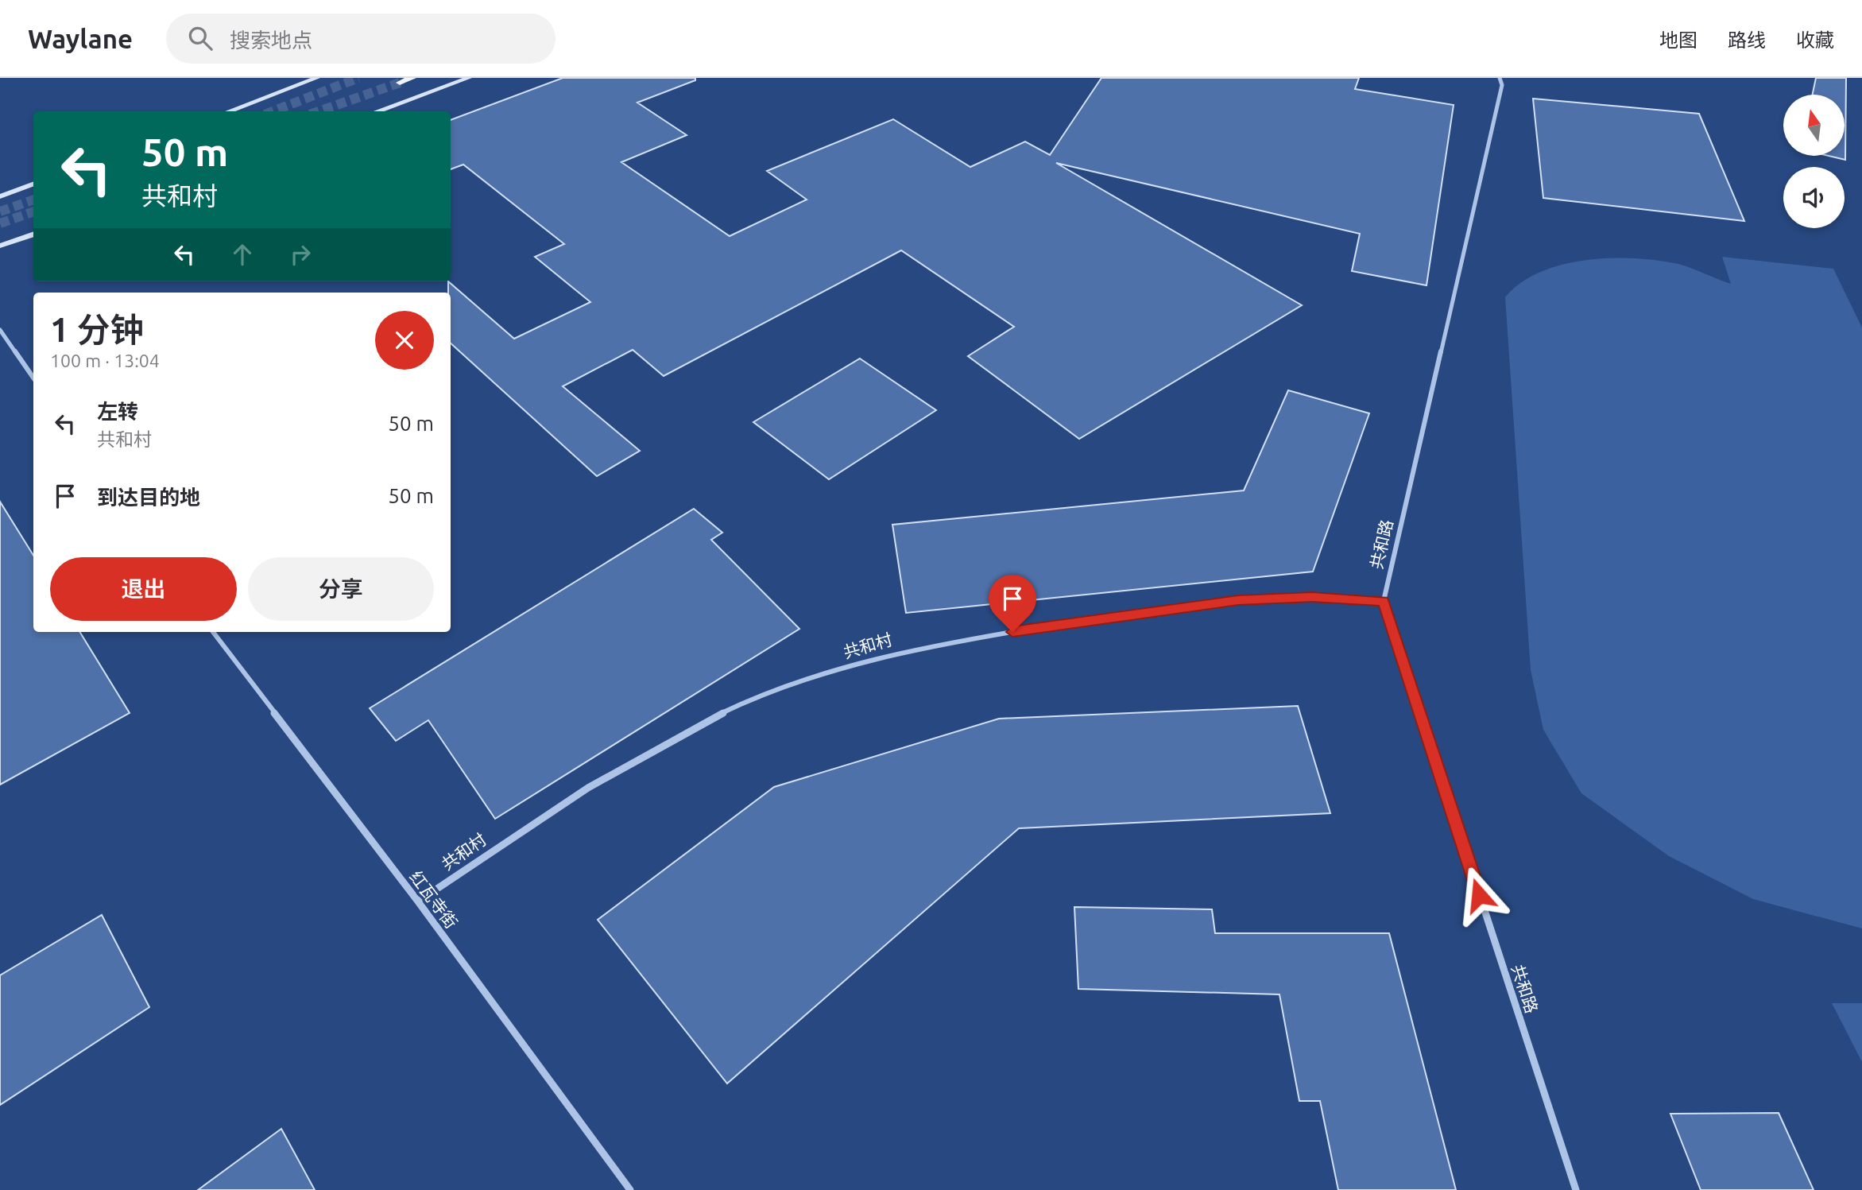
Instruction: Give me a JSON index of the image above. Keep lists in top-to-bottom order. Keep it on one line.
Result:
{"streets":{"street":["共和路","共和村","红瓦寺街"]},"crossings":[["共和路","共和村"],["共和村","红瓦寺街"]],"north":"top","page":{"header":"Waylane","search":"搜索地点","nav":["地图","路线","收藏"],"turn":["50 m","共和村"],"heading":["1 分钟","100 m · 13:04"],"list":[{"name":"左转","note":"共和村","value":"50 m"},{"name":"到达目的地","value":"50 m"}],"buttons":["退出","分享"]}}
